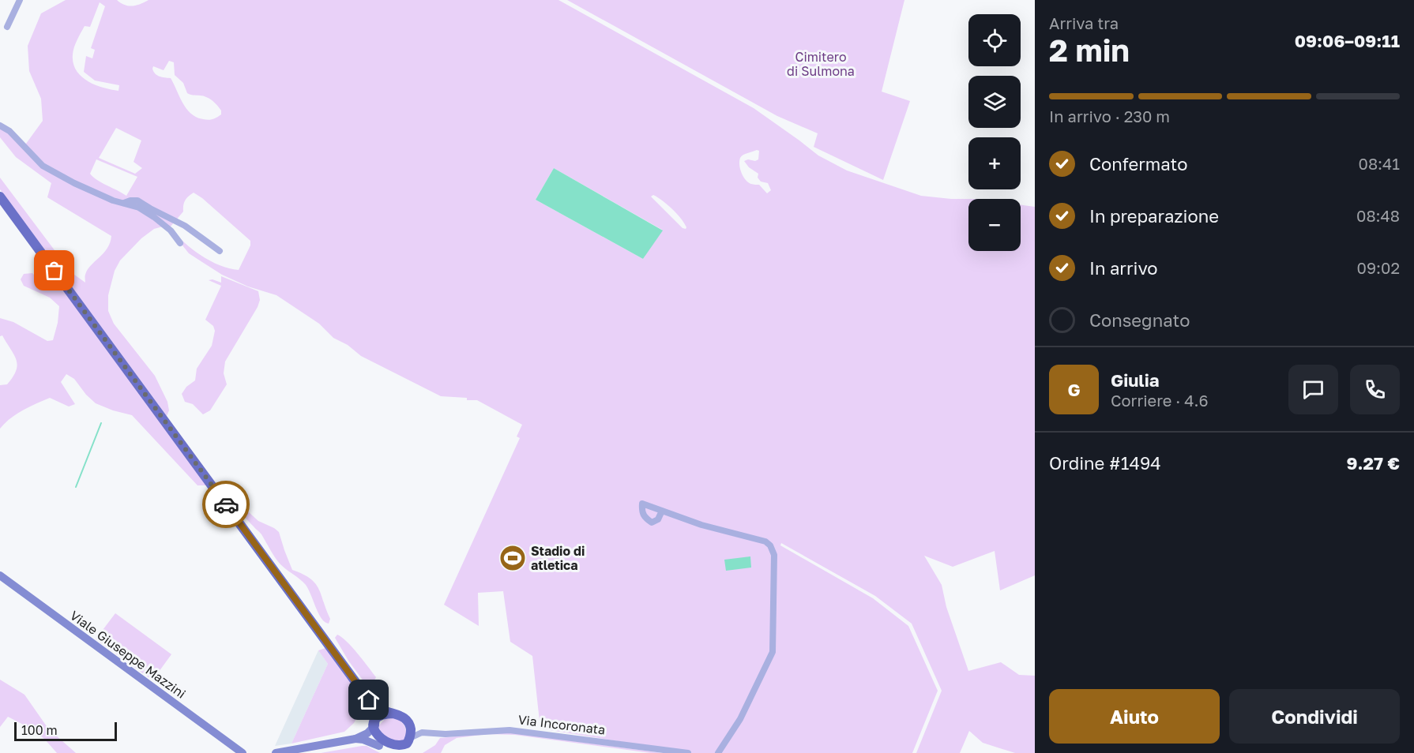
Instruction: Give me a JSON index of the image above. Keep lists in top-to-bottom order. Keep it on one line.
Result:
{"streets":{"main road":["Viale Giuseppe Mazzini"],"street":["Via Incoronata"]},"parks":["Cimitero di Sulmona"],"places":{"sports":["Stadio di atletica"]},"scale_bar":"100 m","page":{"heading":["2 min","Arriva tra","09:06–09:11"],"panel":["Giulia","Corriere · 4.6","Ordine #1494","9.27 €"],"map_buttons":["+","−"],"bar":"In arrivo · 230 m","list":[["Confermato","08:41"],["In preparazione","08:48"],["In arrivo","09:02"],"Consegnato"],"round":"G","buttons":["Aiuto","Condividi"],"scale":"100 m"}}
